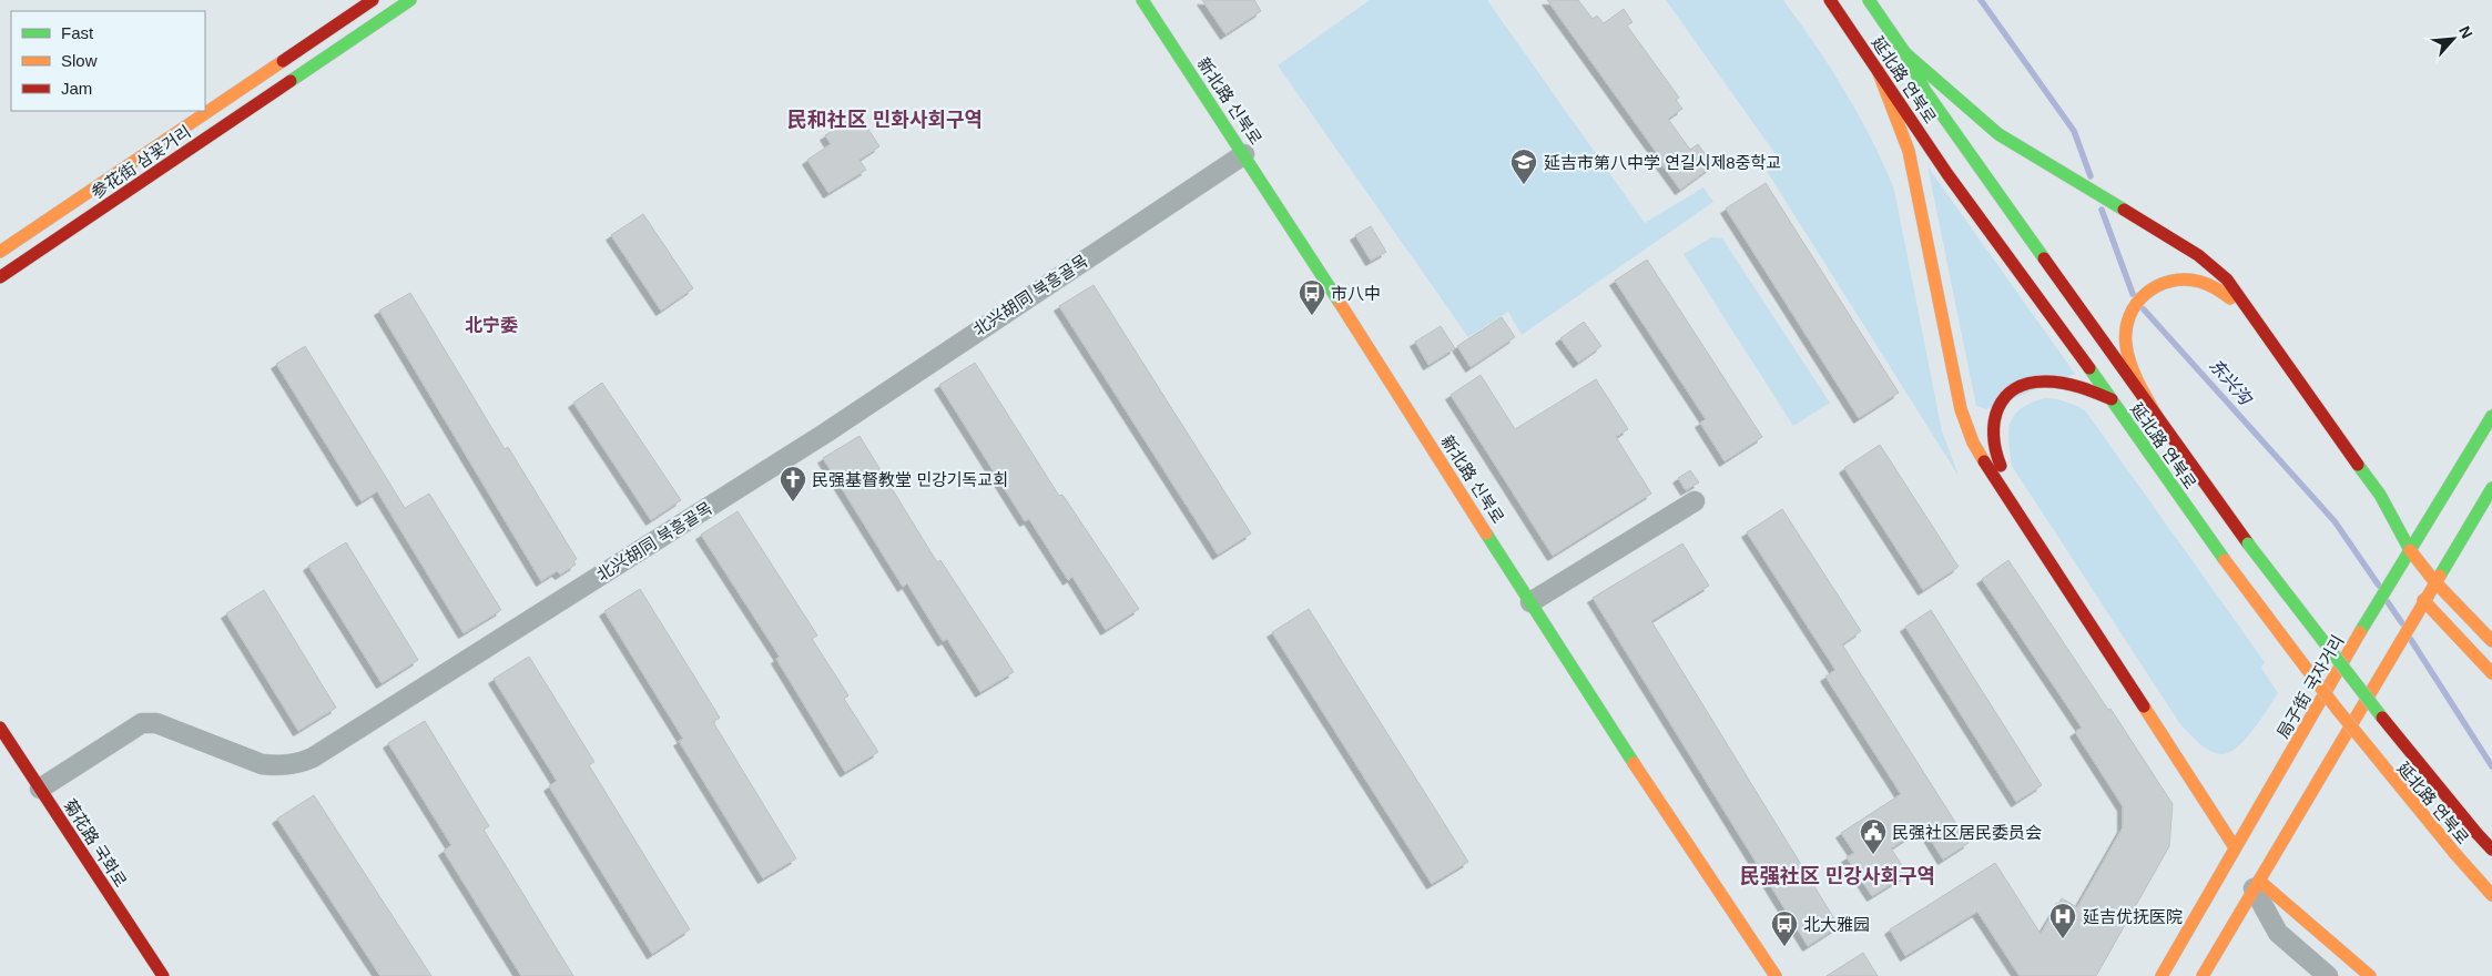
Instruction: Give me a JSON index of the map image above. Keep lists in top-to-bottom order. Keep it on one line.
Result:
{"streets":{"main road":["延北路 연북로","新北路 신북로","参花街 삼꽃거리","局子街 국자거리","菊花路 국화로"],"street":["北兴胡同 북흥골목"]},"crossings":[["新北路 신북로","北兴胡同 북흥골목"],["北兴胡同 북흥골목","菊花路 국화로"]],"districts":["民和社区 민화사회구역","北宁委","民强社区 민강사회구역"],"water":["东兴沟"],"places":{"school or university":["延吉市第八中学 연길시제8중학교"],"bus stop":["市八中","北大雅园"],"church":["民强基督教堂 민강기독교회"],"public building":["民强社区居民委员会"],"hospital":["延吉优抚医院"]},"legend":["Fast","Slow","Jam"],"north":"top right"}
